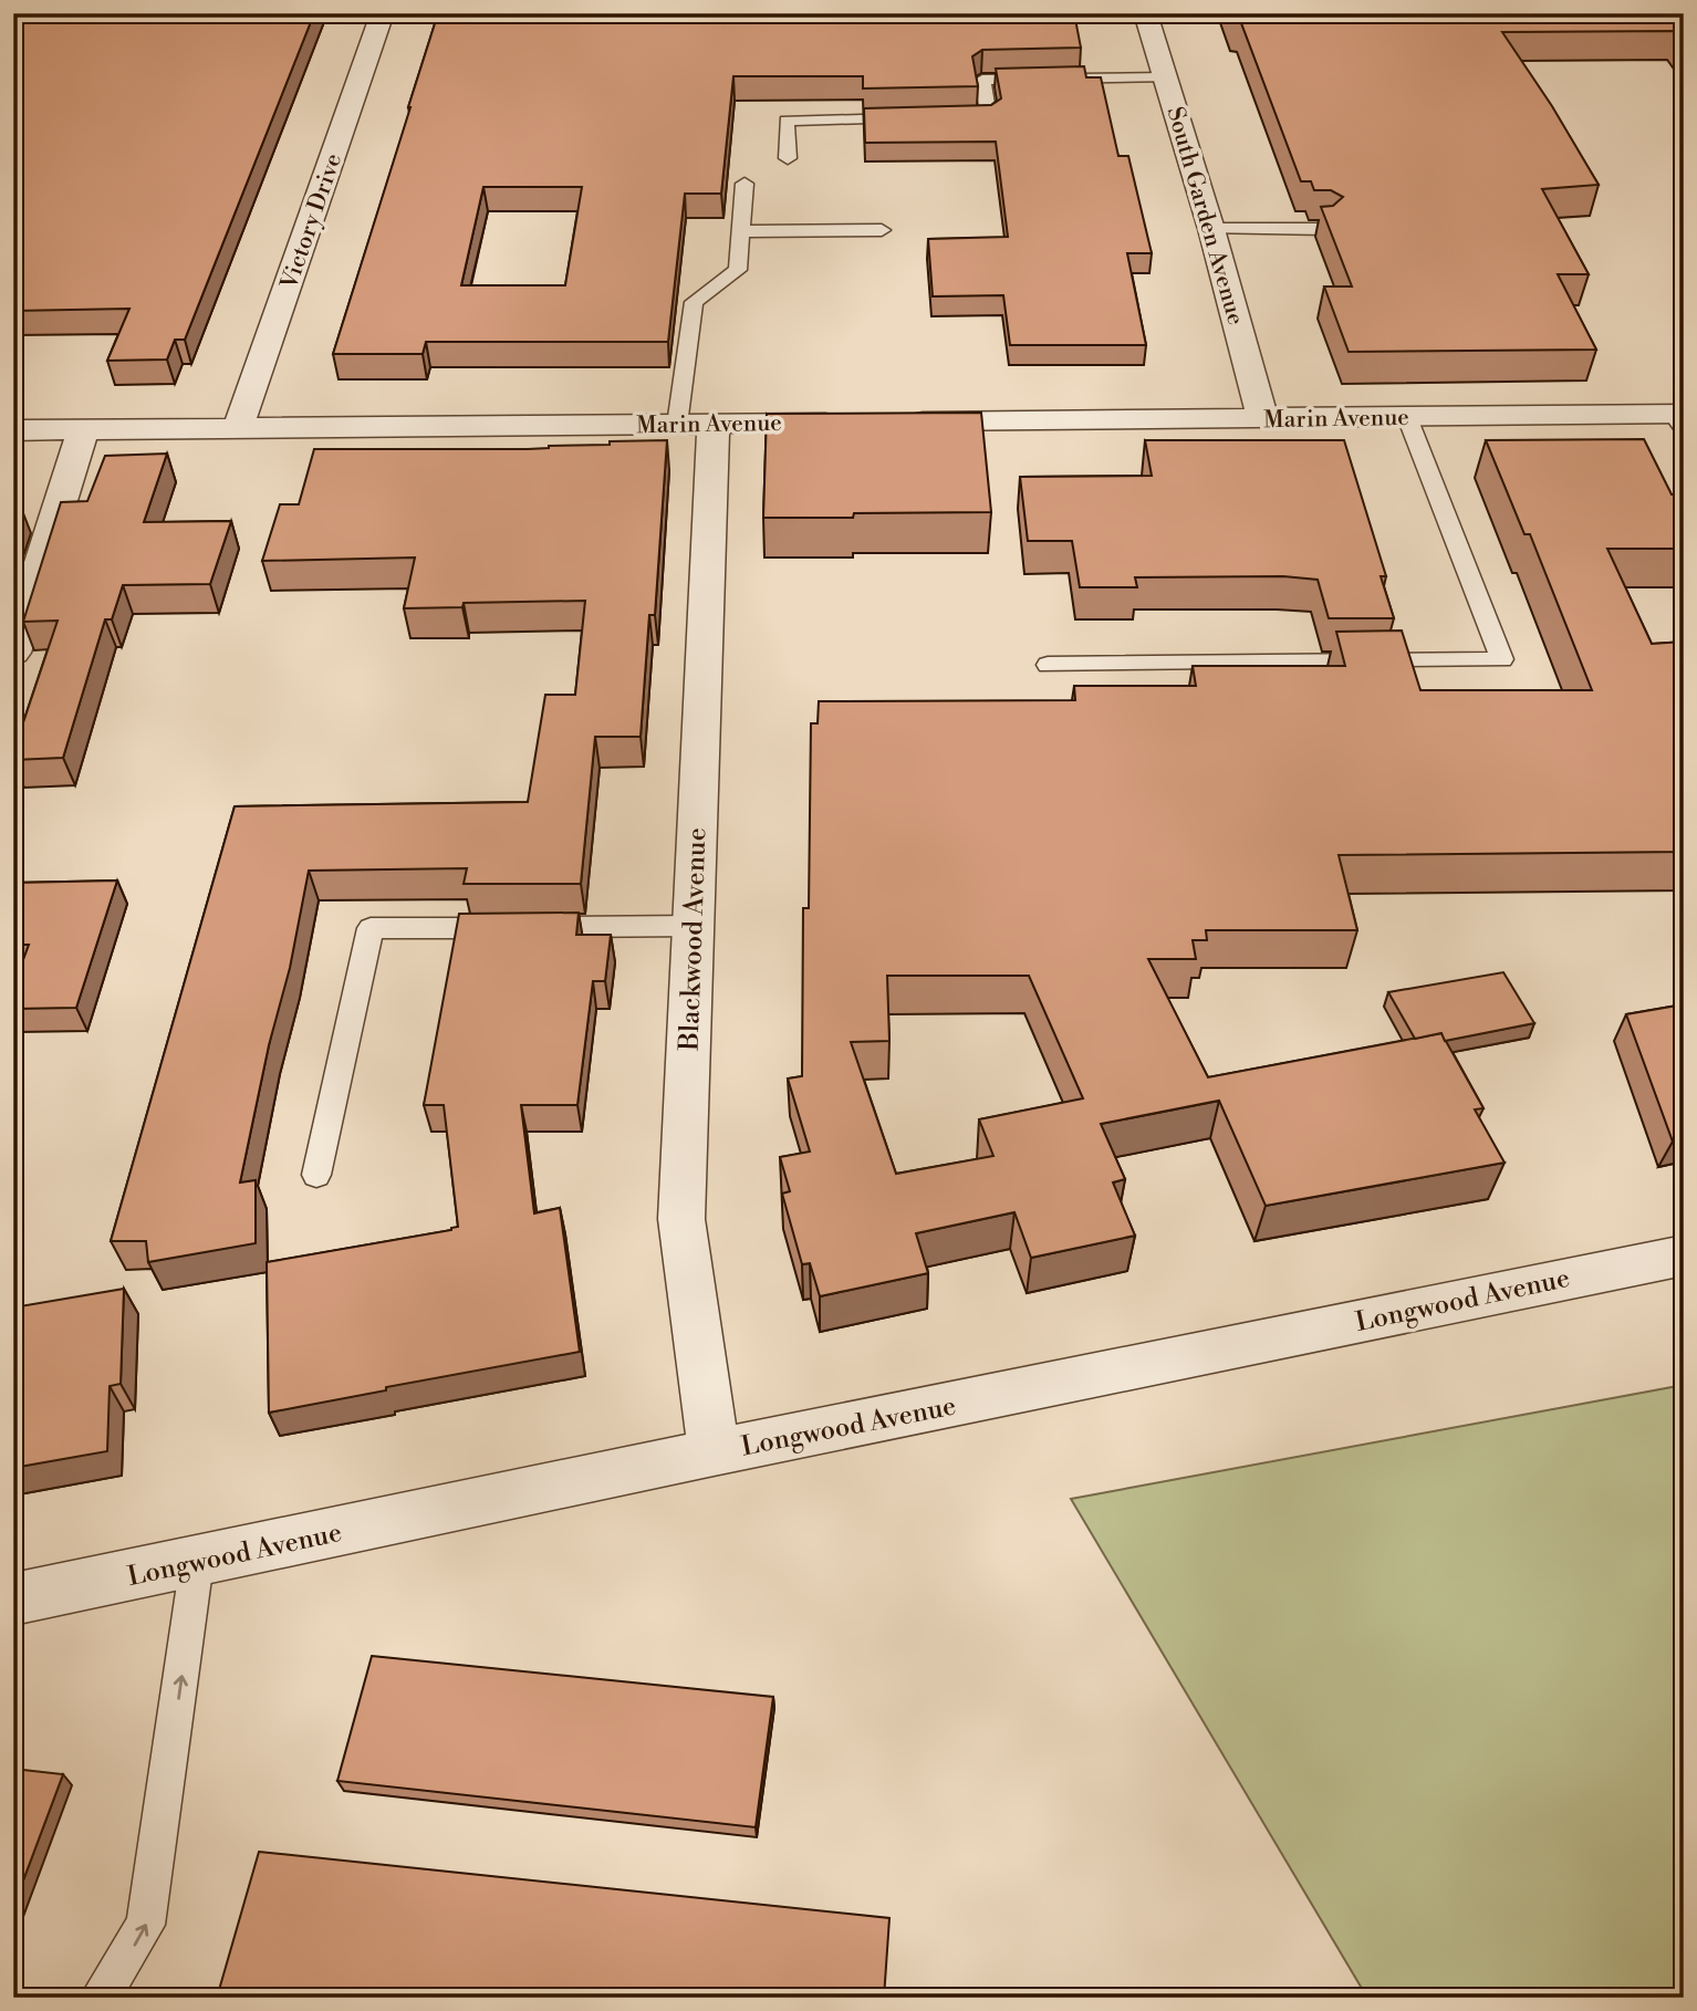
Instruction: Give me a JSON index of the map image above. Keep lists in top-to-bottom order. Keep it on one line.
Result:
{"streets":{"street":["South Garden Avenue","Victory Drive","Marin Avenue","Blackwood Avenue","Longwood Avenue"]},"crossings":[["South Garden Avenue","Marin Avenue"],["Victory Drive","Marin Avenue"],["Marin Avenue","Blackwood Avenue"],["Blackwood Avenue","Longwood Avenue"]]}
